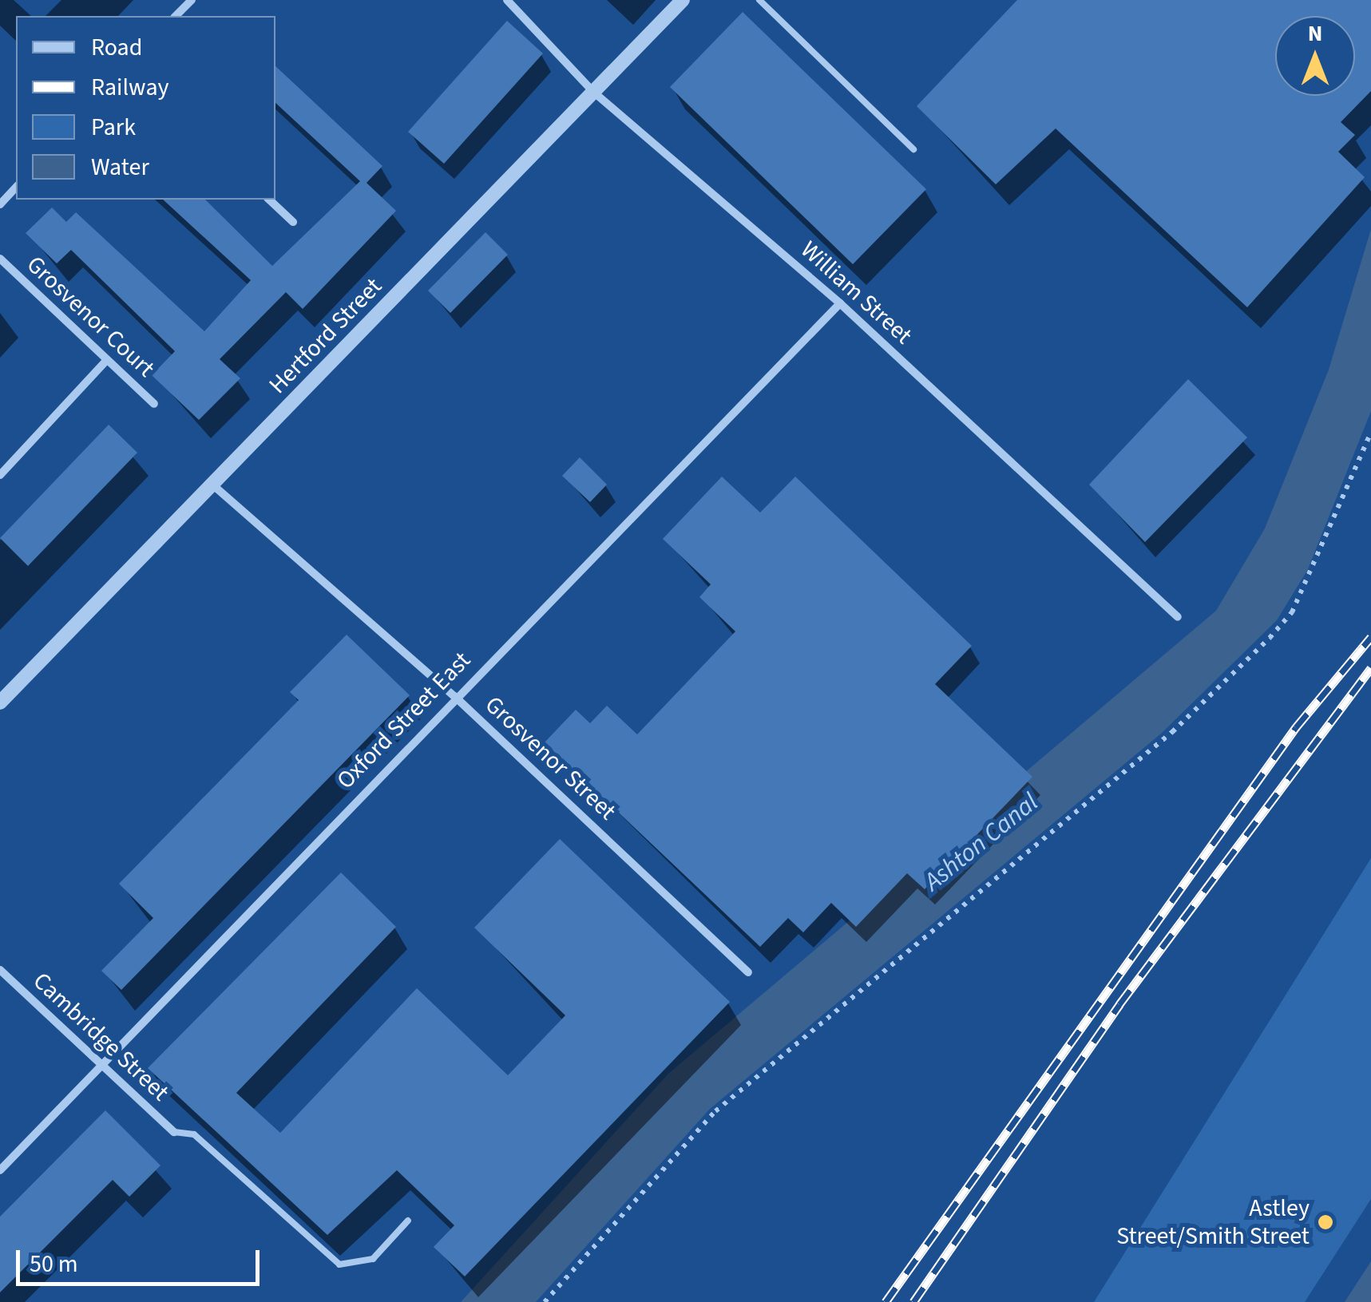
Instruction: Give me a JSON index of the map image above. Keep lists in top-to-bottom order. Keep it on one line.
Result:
{"streets":{"street":["William Street","Grosvenor Court","Hertford Street","Oxford Street East","Grosvenor Street","Cambridge Street"]},"crossings":[["William Street","Hertford Street"],["William Street","Oxford Street East"],["Hertford Street","Grosvenor Street"],["Oxford Street East","Grosvenor Street"],["Oxford Street East","Cambridge Street"]],"water":["Ashton Canal"],"places":["Astley Street/Smith Street"],"legend":["Road","Railway","Park","Water"],"scale_bar":"50 m","north":"top"}
